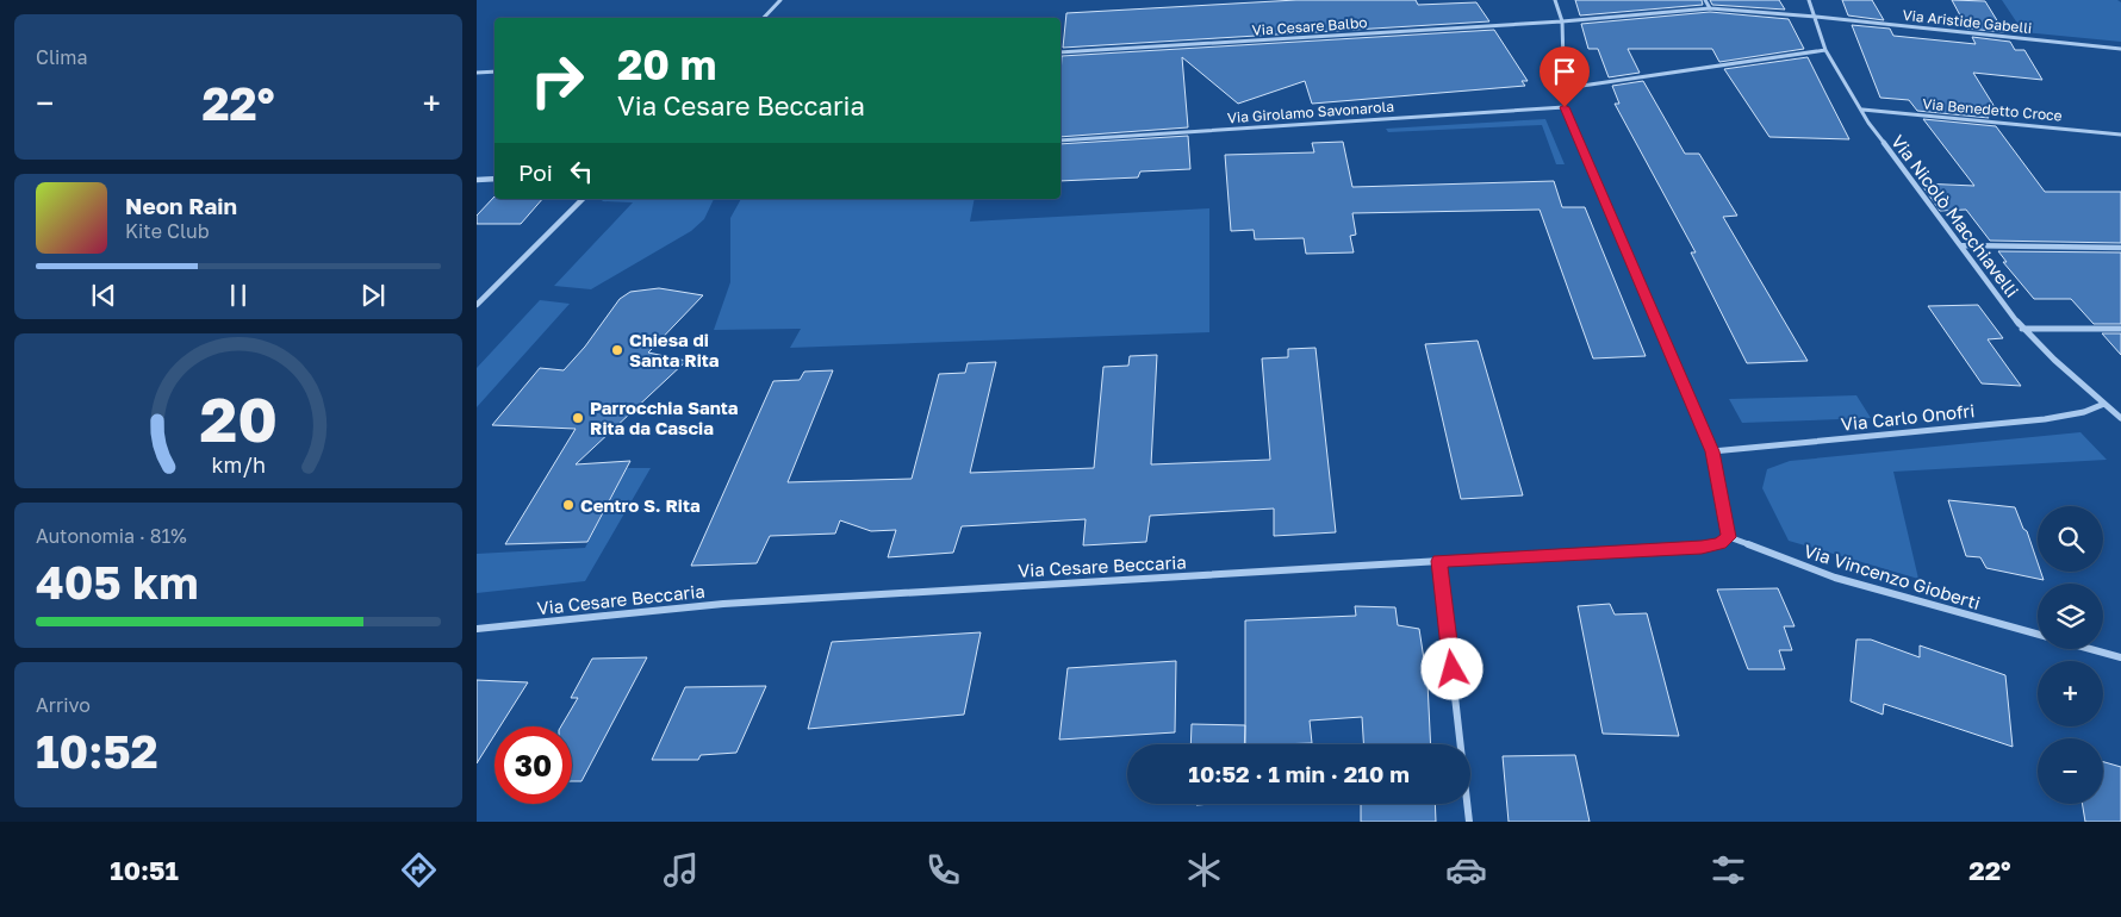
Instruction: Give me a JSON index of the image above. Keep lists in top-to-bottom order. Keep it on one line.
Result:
{"streets":{"street":["Via Aristide Gabelli","Via Cesare Balbo","Via Benedetto Croce","Via Girolamo Savonarola","Via Nicolò Macchiavelli","Via Carlo Onofri","Via Cesare Beccaria","Via Vincenzo Gioberti"]},"crossings":[["Via Aristide Gabelli","Via Cesare Balbo"],["Via Aristide Gabelli","Via Nicolò Macchiavelli"],["Via Benedetto Croce","Via Nicolò Macchiavelli"],["Via Nicolò Macchiavelli","Via Carlo Onofri"],["Via Cesare Beccaria","Via Vincenzo Gioberti"]],"places":["Chiesa di Santa Rita","Parrocchia Santa Rita da Cascia","Centro S. Rita"],"page":{"tile":["Clima",["Autonomia · 81%","405 km"],["Arrivo","10:52"]],"turn":["20 m","Via Cesare Beccaria"],"heat":["−","22°","+"],"then":"Poi","song":["Neon Rain","Kite Club"],"map_buttons":["+","−"],"limit":"30","trip":"10:52 · 1 min · 210 m","tabs":["10:51","22°"],"gauge":["20","km/h"]}}
